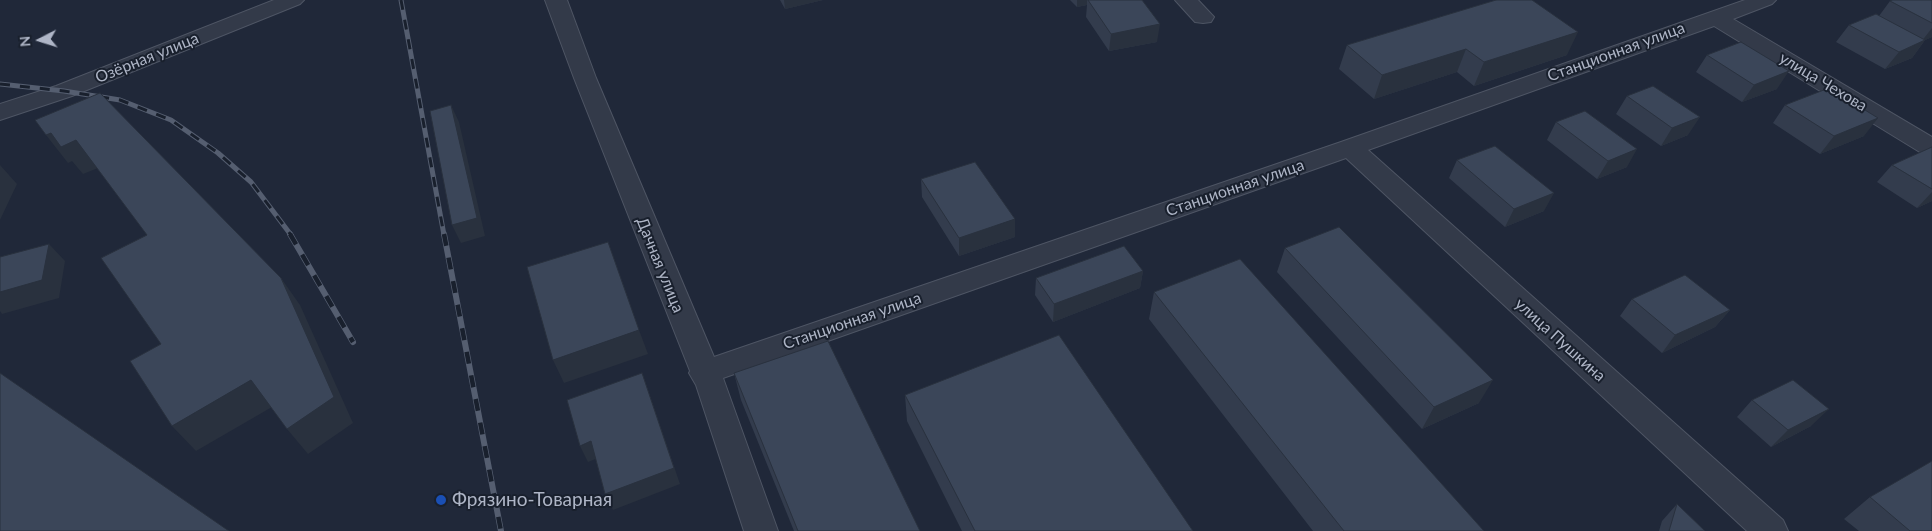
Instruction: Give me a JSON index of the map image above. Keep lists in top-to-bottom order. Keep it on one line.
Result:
{"streets":{"street":["Станционная улица","Озёрная улица","улица Чехова","Дачная улица","улица Пушкина"]},"crossings":[["Станционная улица","улица Чехова"],["Станционная улица","Дачная улица"],["Станционная улица","улица Пушкина"]],"places":["Фрязино-Товарная"],"north":"left"}
